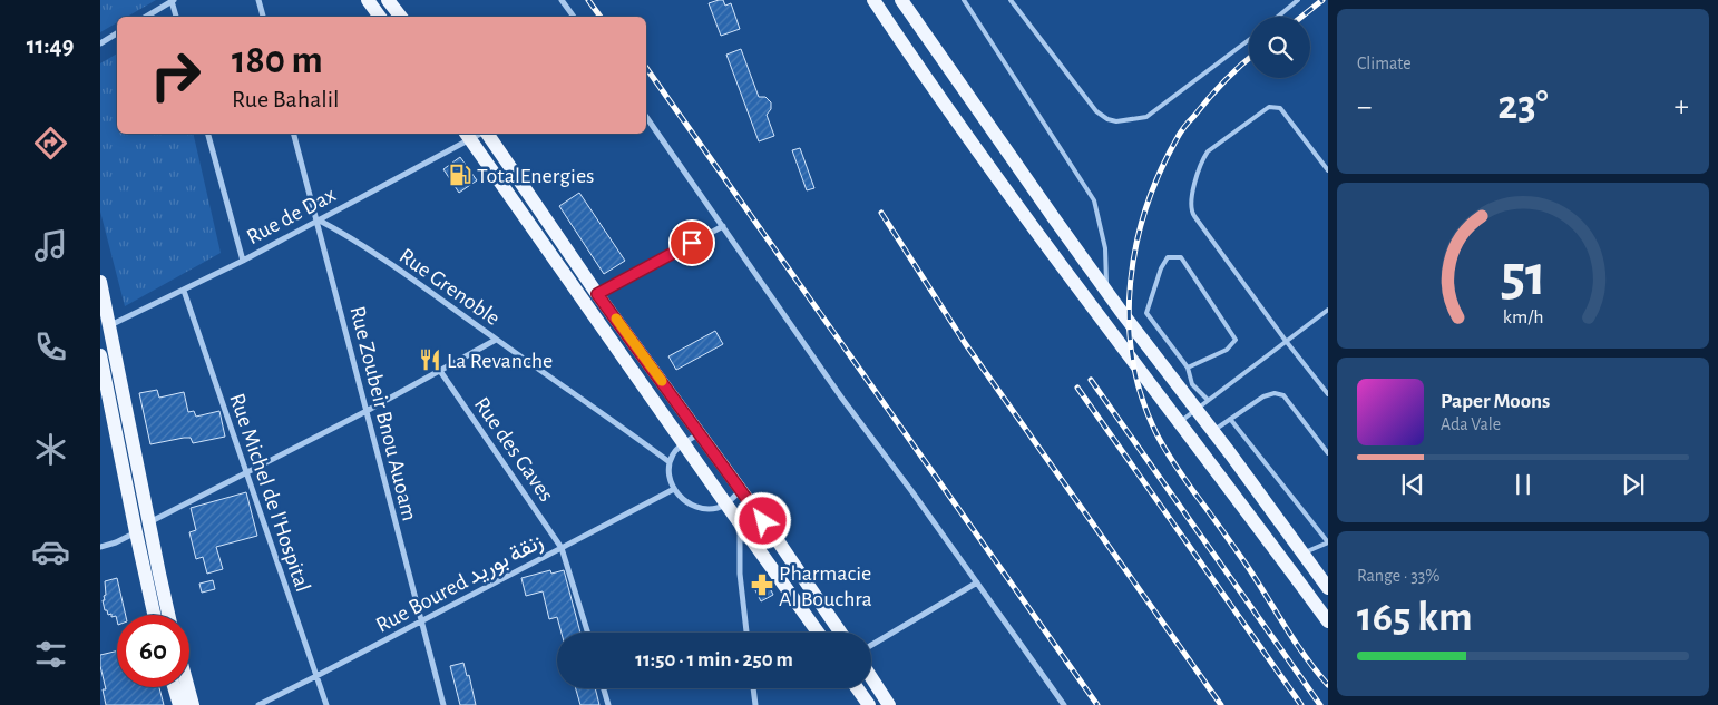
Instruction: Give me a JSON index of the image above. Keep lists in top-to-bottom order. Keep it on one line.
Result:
{"streets":{"street":["Rue de Dax","Rue Grenoble","Rue Zoubeir Bnou Auoam","Rue des Gaves","Rue Michel de l'Hospital","Rue Boured زنقة بوريد"]},"crossings":[["Rue de Dax","Rue Grenoble"],["Rue de Dax","Rue Zoubeir Bnou Auoam"],["Rue de Dax","Rue Michel de l'Hospital"],["Rue Grenoble","Rue Zoubeir Bnou Auoam"],["Rue Zoubeir Bnou Auoam","Rue Boured زنقة بوريد"],["Rue des Gaves","Rue Boured زنقة بوريد"],["Rue Michel de l'Hospital","Rue Boured زنقة بوريد"]],"places":{"fuel station":["TotalEnergies"],"restaurant":["La Revanche"],"pharmacy":["Pharmacie Al Bouchra"]},"page":{"tabs":"11:49","tile":["Climate",["Range · 33%","165 km"]],"turn":["180 m","Rue Bahalil"],"heat":["−","23°","+"],"song":["Paper Moons","Ada Vale"],"limit":"60","trip":"11:50 · 1 min · 250 m","gauge":["51","km/h"]}}
